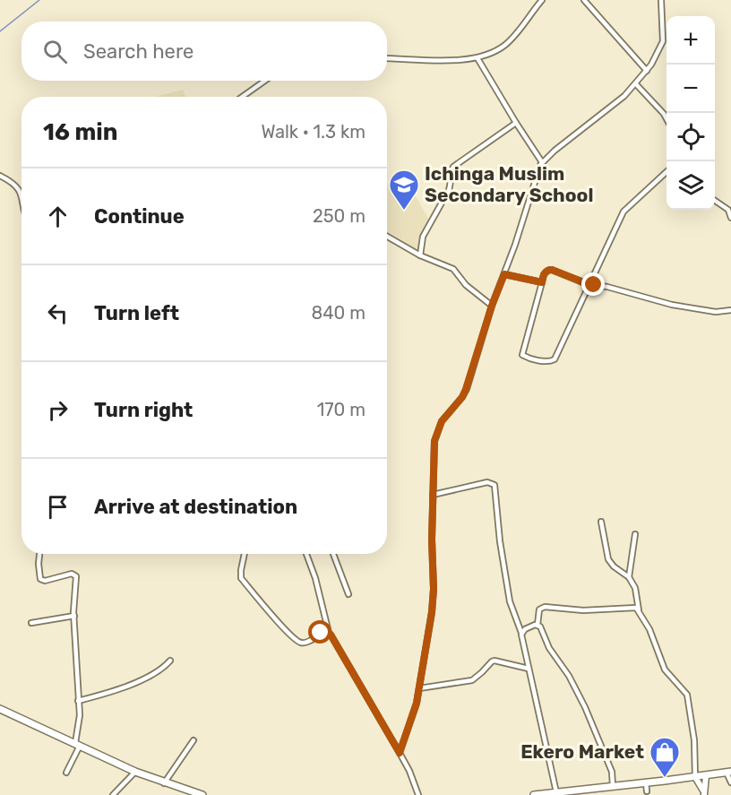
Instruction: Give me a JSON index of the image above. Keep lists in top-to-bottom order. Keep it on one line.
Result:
{"places":{"school or university":["Ichinga Muslim Secondary School"],"shop":["Ekero Market"]},"page":{"map_buttons":["+","−"],"search":"Search here","heading":["16 min","Walk · 1.3 km"],"list":[["Continue","250 m"],["Turn left","840 m"],["Turn right","170 m"],"Arrive at destination"]}}
